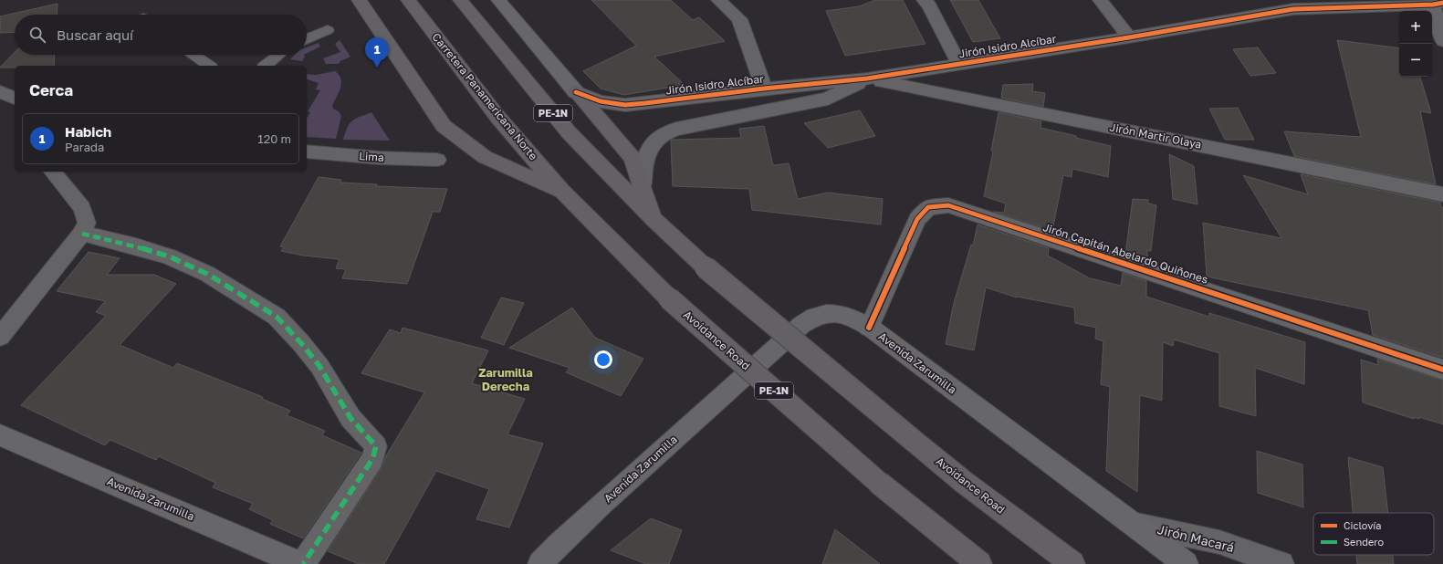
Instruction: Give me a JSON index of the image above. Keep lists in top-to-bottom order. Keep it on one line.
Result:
{"streets":{"highway":["Carretera Panamericana Norte","PE-1N","Avoidance Road"],"main road":["Avenida Zarumilla"],"street":["Jirón Isidro Alcíbar","Jirón Martir Olaya","Lima","Jirón Capitán Abelardo Quiñones","Jirón Macará"]},"crossings":[["Jirón Isidro Alcíbar","Jirón Martir Olaya"],["Carretera Panamericana Norte","Avoidance Road"],["PE-1N","Avoidance Road"],["Jirón Capitán Abelardo Quiñones","Avenida Zarumilla"],["Avenida Zarumilla","Jirón Macará"]],"districts":["Zarumilla Derecha"],"legend":["Ciclovía","Sendero"],"page":{"map_buttons":["+","−"],"search":"Buscar aquí","pins":"1","heading":"Cerca","list":[{"mark":"1","name":"Habich","note":"Parada","value":"120 m"}]}}
